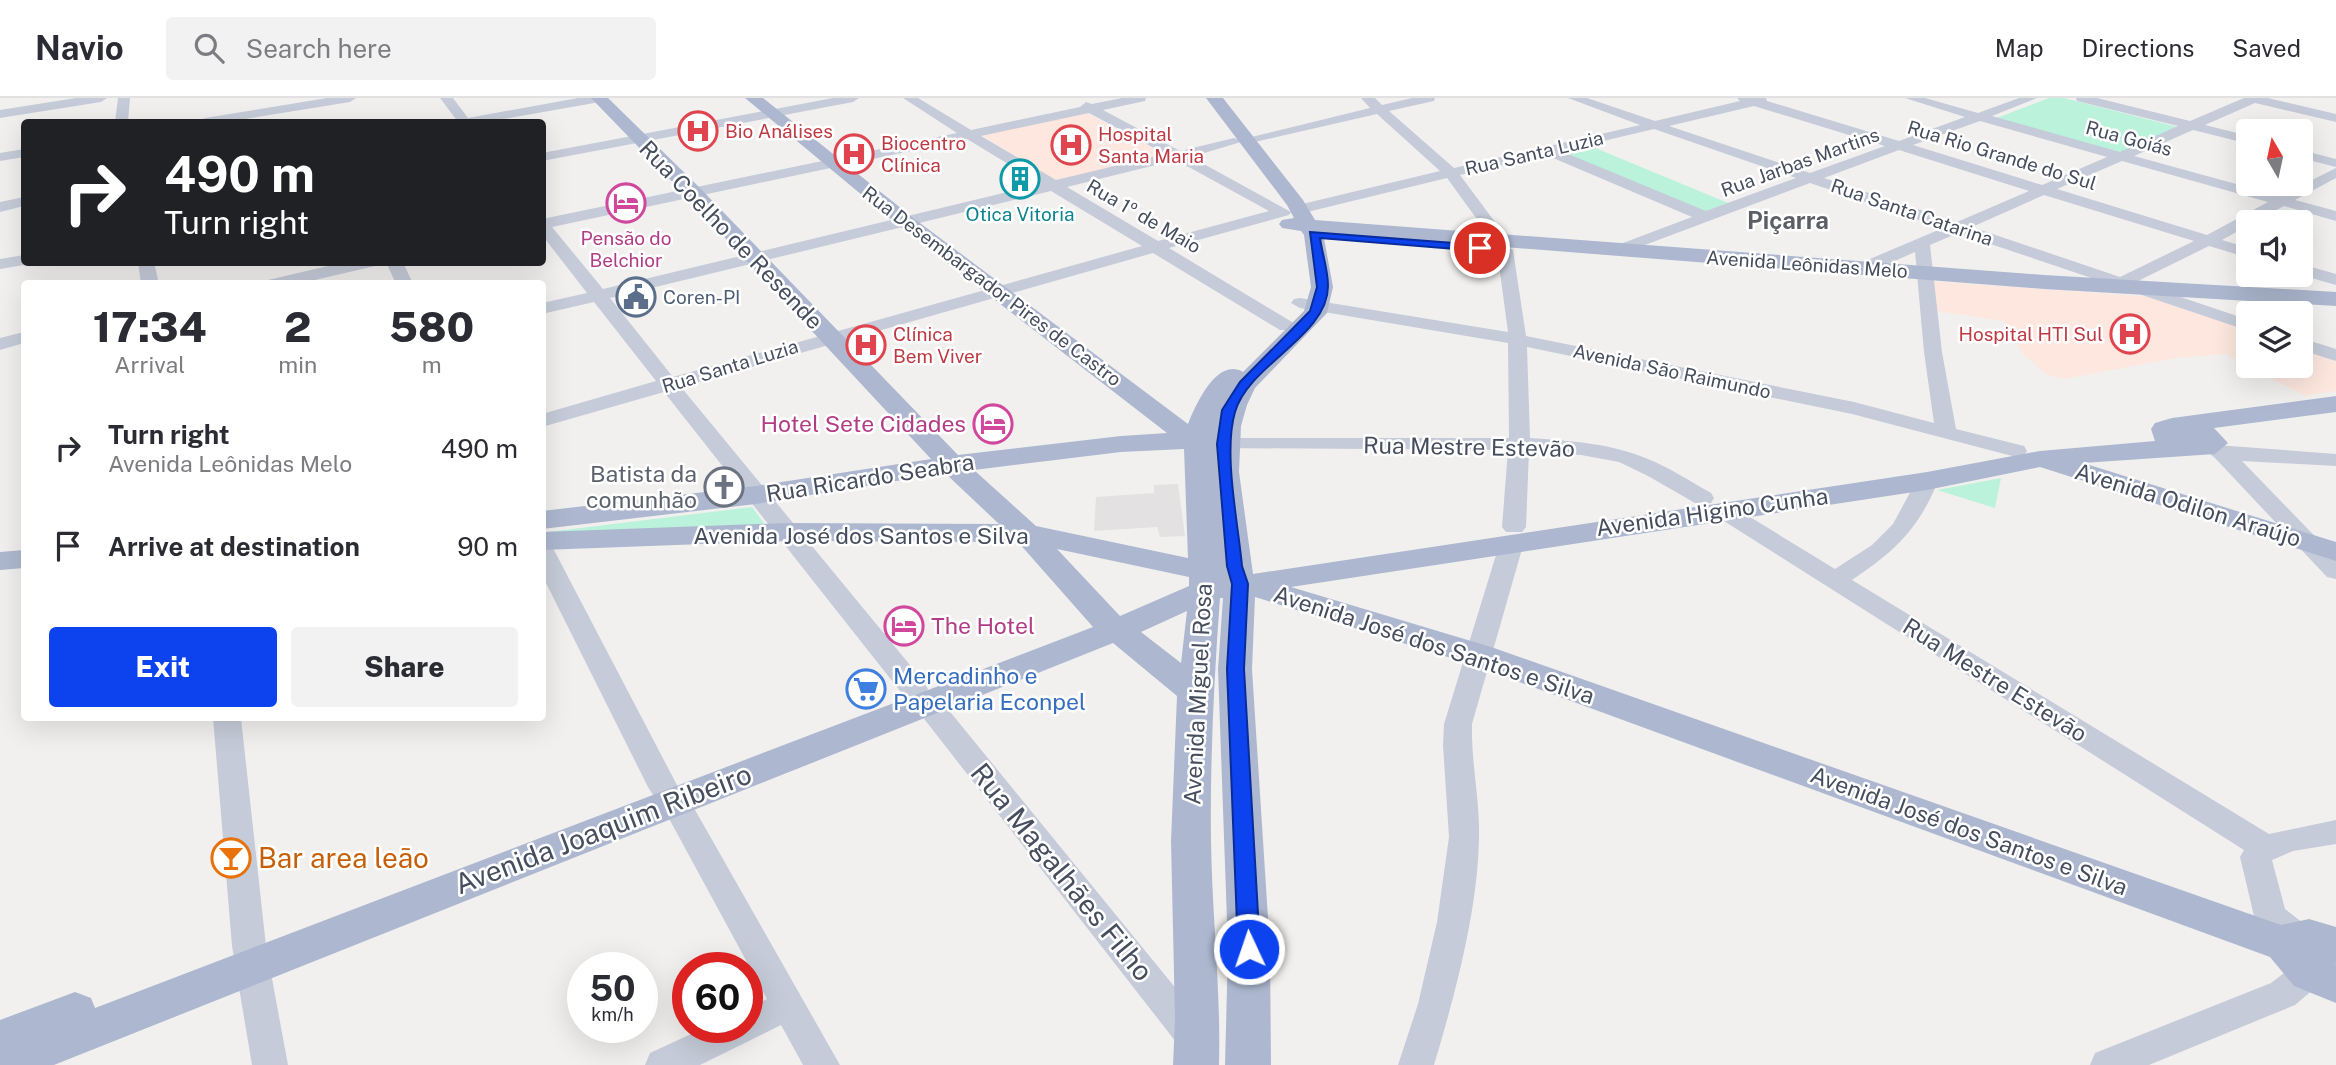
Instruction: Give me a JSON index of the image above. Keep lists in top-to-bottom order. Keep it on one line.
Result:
{"streets":{"main road":["Rua Coelho de Resende","Avenida Leônidas Melo","Rua Desembargador Pires de Castro","Rua Ricardo Seabra","Avenida Odilon Araújo","Avenida Higino Cunha","Avenida José dos Santos e Silva","Avenida Miguel Rosa","Avenida Joaquim Ribeiro"],"street":["Rua Goiás","Rua Santa Luzia","Rua Rio Grande do Sul","Rua Jarbas Martins","Rua Santa Catarina","Rua 1º de Maio","Avenida São Raimundo","Rua Mestre Estevão","Rua Magalhães Filho"]},"crossings":[["Rua Goiás","Rua Jarbas Martins"],["Rua Santa Luzia","Rua Rio Grande do Sul"],["Rua Santa Luzia","Rua Santa Catarina"],["Rua Santa Luzia","Rua 1º de Maio"],["Rua Santa Luzia","Rua Coelho de Resende"],["Rua Santa Luzia","Avenida Leônidas Melo"],["Rua Santa Luzia","Rua Desembargador Pires de Castro"],["Rua Santa Luzia","Rua Magalhães Filho"],["Rua Rio Grande do Sul","Rua Jarbas Martins"],["Rua Jarbas Martins","Rua Santa Catarina"],["Rua Jarbas Martins","Avenida Leônidas Melo"],["Rua Santa Catarina","Avenida Leônidas Melo"],["Rua Coelho de Resende","Rua Ricardo Seabra"],["Rua Coelho de Resende","Avenida José dos Santos e Silva"],["Rua Coelho de Resende","Avenida Miguel Rosa"],["Rua Coelho de Resende","Avenida Joaquim Ribeiro"],["Rua Desembargador Pires de Castro","Rua Mestre Estevão"],["Rua Desembargador Pires de Castro","Rua Ricardo Seabra"],["Rua Desembargador Pires de Castro","Avenida Miguel Rosa"],["Avenida São Raimundo","Avenida Odilon Araújo"],["Avenida São Raimundo","Avenida Higino Cunha"],["Avenida São Raimundo","Avenida Miguel Rosa"],["Rua Mestre Estevão","Rua Ricardo Seabra"],["Rua Mestre Estevão","Avenida Higino Cunha"],["Rua Mestre Estevão","Avenida Miguel Rosa"],["Rua Ricardo Seabra","Avenida Miguel Rosa"],["Rua Ricardo Seabra","Rua Magalhães Filho"],["Avenida Odilon Araújo","Avenida Higino Cunha"],["Avenida Higino Cunha","Avenida José dos Santos e Silva"],["Avenida Higino Cunha","Avenida Miguel Rosa"],["Avenida Higino Cunha","Avenida Joaquim Ribeiro"],["Avenida José dos Santos e Silva","Avenida Miguel Rosa"],["Avenida José dos Santos e Silva","Avenida Joaquim Ribeiro"],["Avenida José dos Santos e Silva","Rua Magalhães Filho"],["Avenida Miguel Rosa","Avenida Joaquim Ribeiro"],["Avenida Miguel Rosa","Rua Magalhães Filho"],["Avenida Joaquim Ribeiro","Rua Magalhães Filho"]],"districts":["Piçarra"],"places":{"hospital":["Bio Análises","Hospital Santa Maria","Biocentro Clínica","Hospital HTI Sul","Clínica Bem Viver"],"building":["Otica Vitoria"],"hotel":["Pensão do Belchior","Hotel Sete Cidades","The Hotel"],"public building":["Coren-PI"],"church":["Batista da comunhão"],"supermarket":["Mercadinho e Papelaria Econpel"],"bar":["Bar area leão"]},"north":"top","page":{"header":"Navio","search":"Search here","nav":["Map","Directions","Saved"],"turn":["490 m","Turn right"],"eta":["17:34","Arrival","2","min","580","m"],"list":[{"name":"Turn right","note":"Avenida Leônidas Melo","value":"490 m"},{"name":"Arrive at destination","value":"90 m"}],"buttons":["Exit","Share"],"speed":"50 km/h","limit":"60"}}
